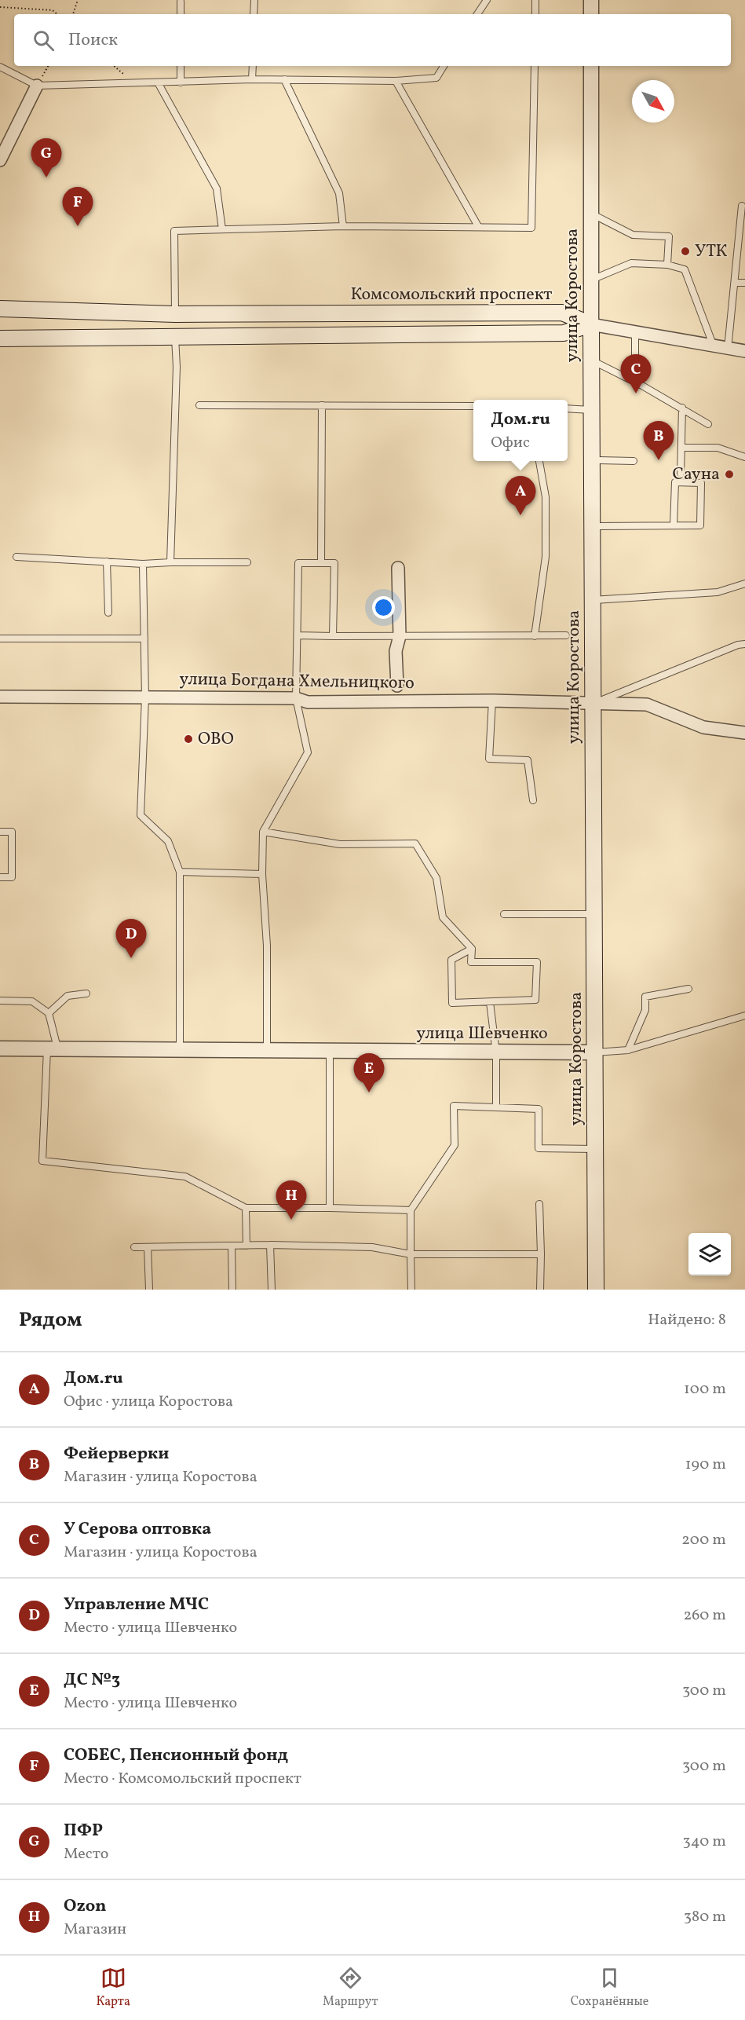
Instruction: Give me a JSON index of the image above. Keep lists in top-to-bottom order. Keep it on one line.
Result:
{"streets":{"main road":["Комсомольский проспект","улица Коростова"],"street":["улица Богдана Хмельницкого","улица Шевченко"]},"crossings":[["Комсомольский проспект","улица Коростова"],["улица Коростова","улица Богдана Хмельницкого"],["улица Коростова","улица Шевченко"]],"places":["УТК","Сауна","ОВО"],"north":"bottom right","page":{"search":"Поиск","pins":["G","F","C","B","A","D","E","H"],"popup":["Дом.ru","Офис"],"heading":["Рядом","Найдено: 8"],"list":[{"mark":"A","name":"Дом.ru","note":"Офис · улица Коростова","value":"100 m"},{"mark":"B","name":"Фейерверки","note":"Магазин · улица Коростова","value":"190 m"},{"mark":"C","name":"У Серова оптовка","note":"Магазин · улица Коростова","value":"200 m"},{"mark":"D","name":"Управление МЧС","note":"Место · улица Шевченко","value":"260 m"},{"mark":"E","name":"ДС №3","note":"Место · улица Шевченко","value":"300 m"},{"mark":"F","name":"СОБЕС, Пенсионный фонд","note":"Место · Комсомольский проспект","value":"300 m"},{"mark":"G","name":"ПФР","note":"Место","value":"340 m"},{"mark":"H","name":"Ozon","note":"Магазин","value":"380 m"}],"nav":["Карта","Маршрут","Сохранённые"]}}
